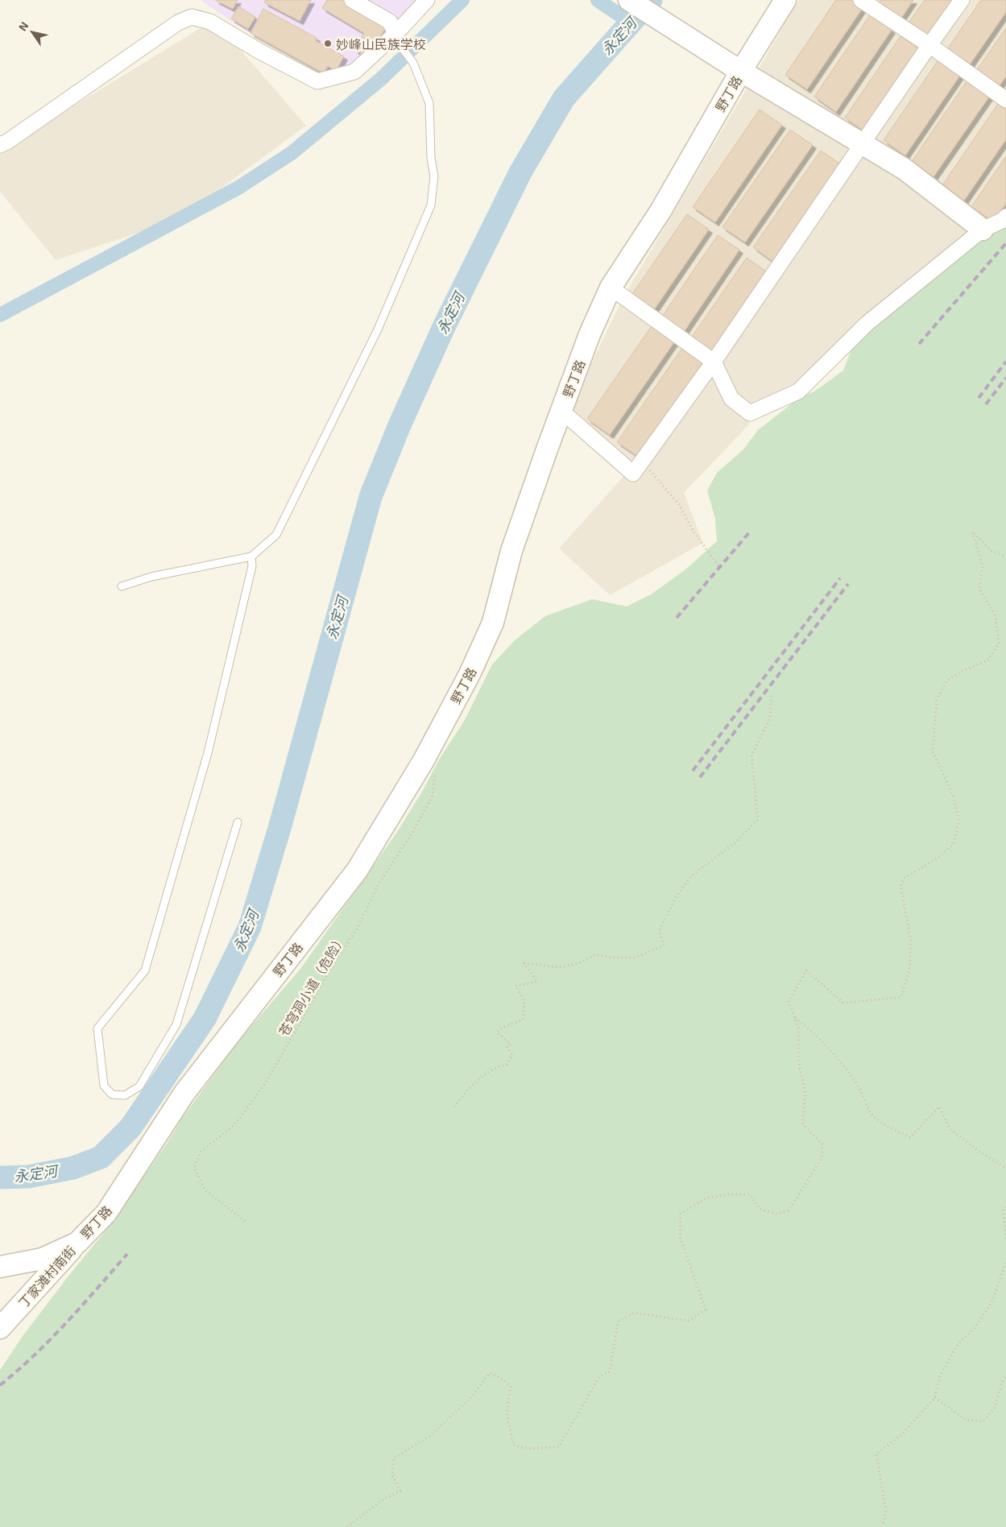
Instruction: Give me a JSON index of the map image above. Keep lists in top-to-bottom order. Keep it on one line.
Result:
{"streets":{"main road":["野丁路","丁家滩村南街"],"path":["苍穹洞小道（危险）"]},"crossings":[["野丁路","丁家滩村南街"]],"water":["永定河"],"places":["妙峰山民族学校"],"north":"top left"}
